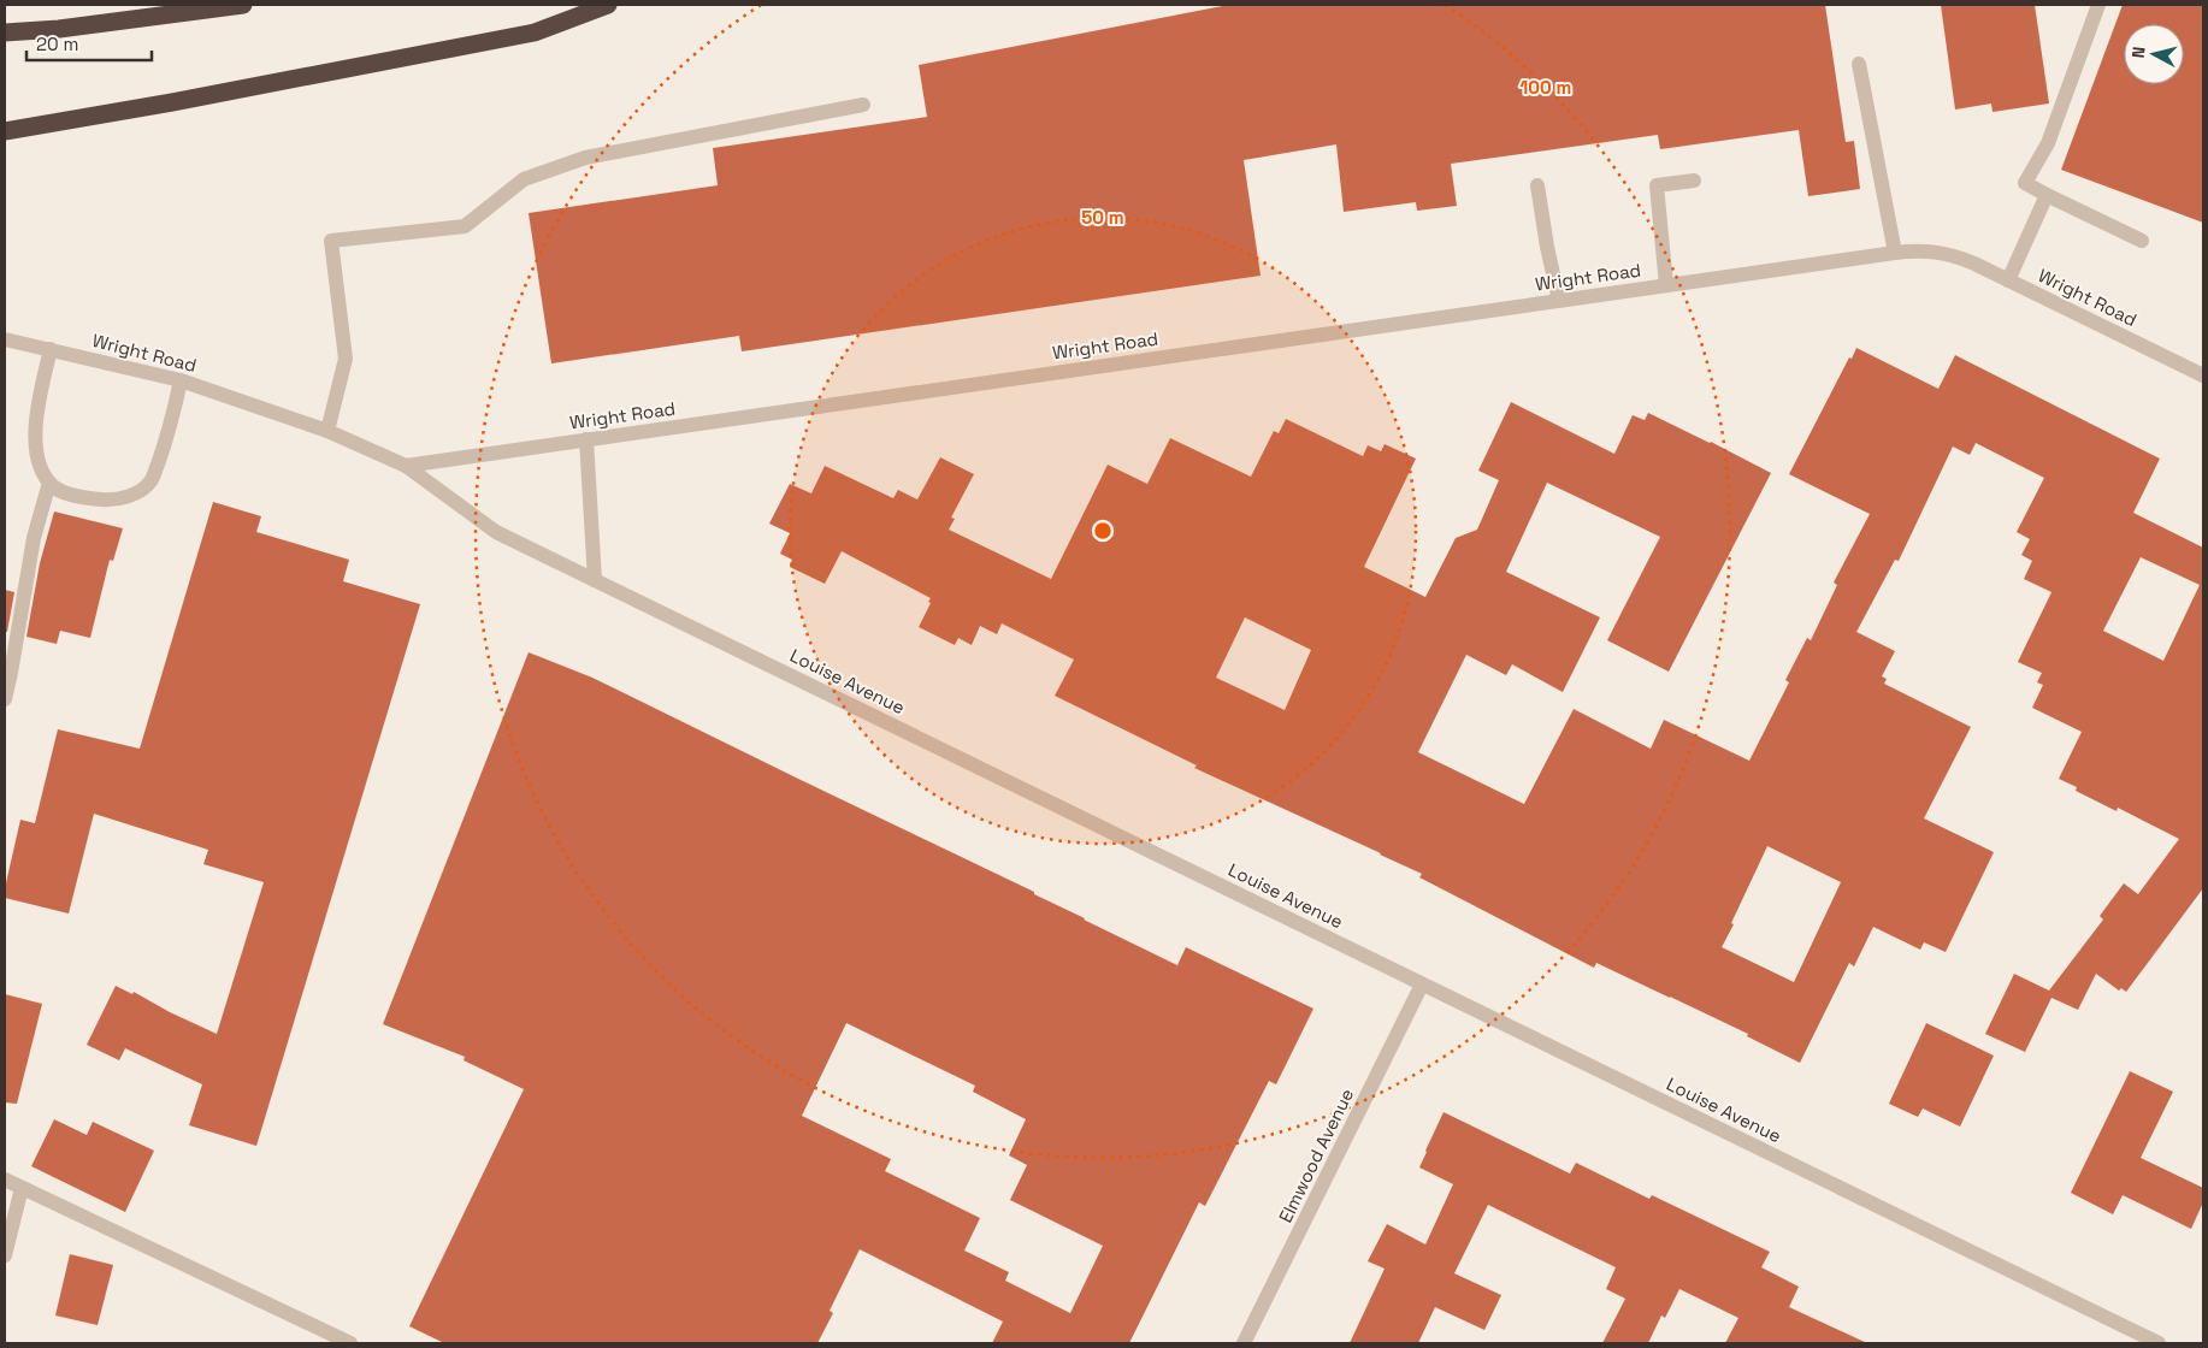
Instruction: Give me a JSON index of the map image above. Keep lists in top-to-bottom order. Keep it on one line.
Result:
{"streets":{"street":["Wright Road","Louise Avenue","Elmwood Avenue"]},"crossings":[["Wright Road","Louise Avenue"],["Louise Avenue","Elmwood Avenue"]],"scale_bar":"20 m","north":"left","rings":["100 m","50 m"]}
